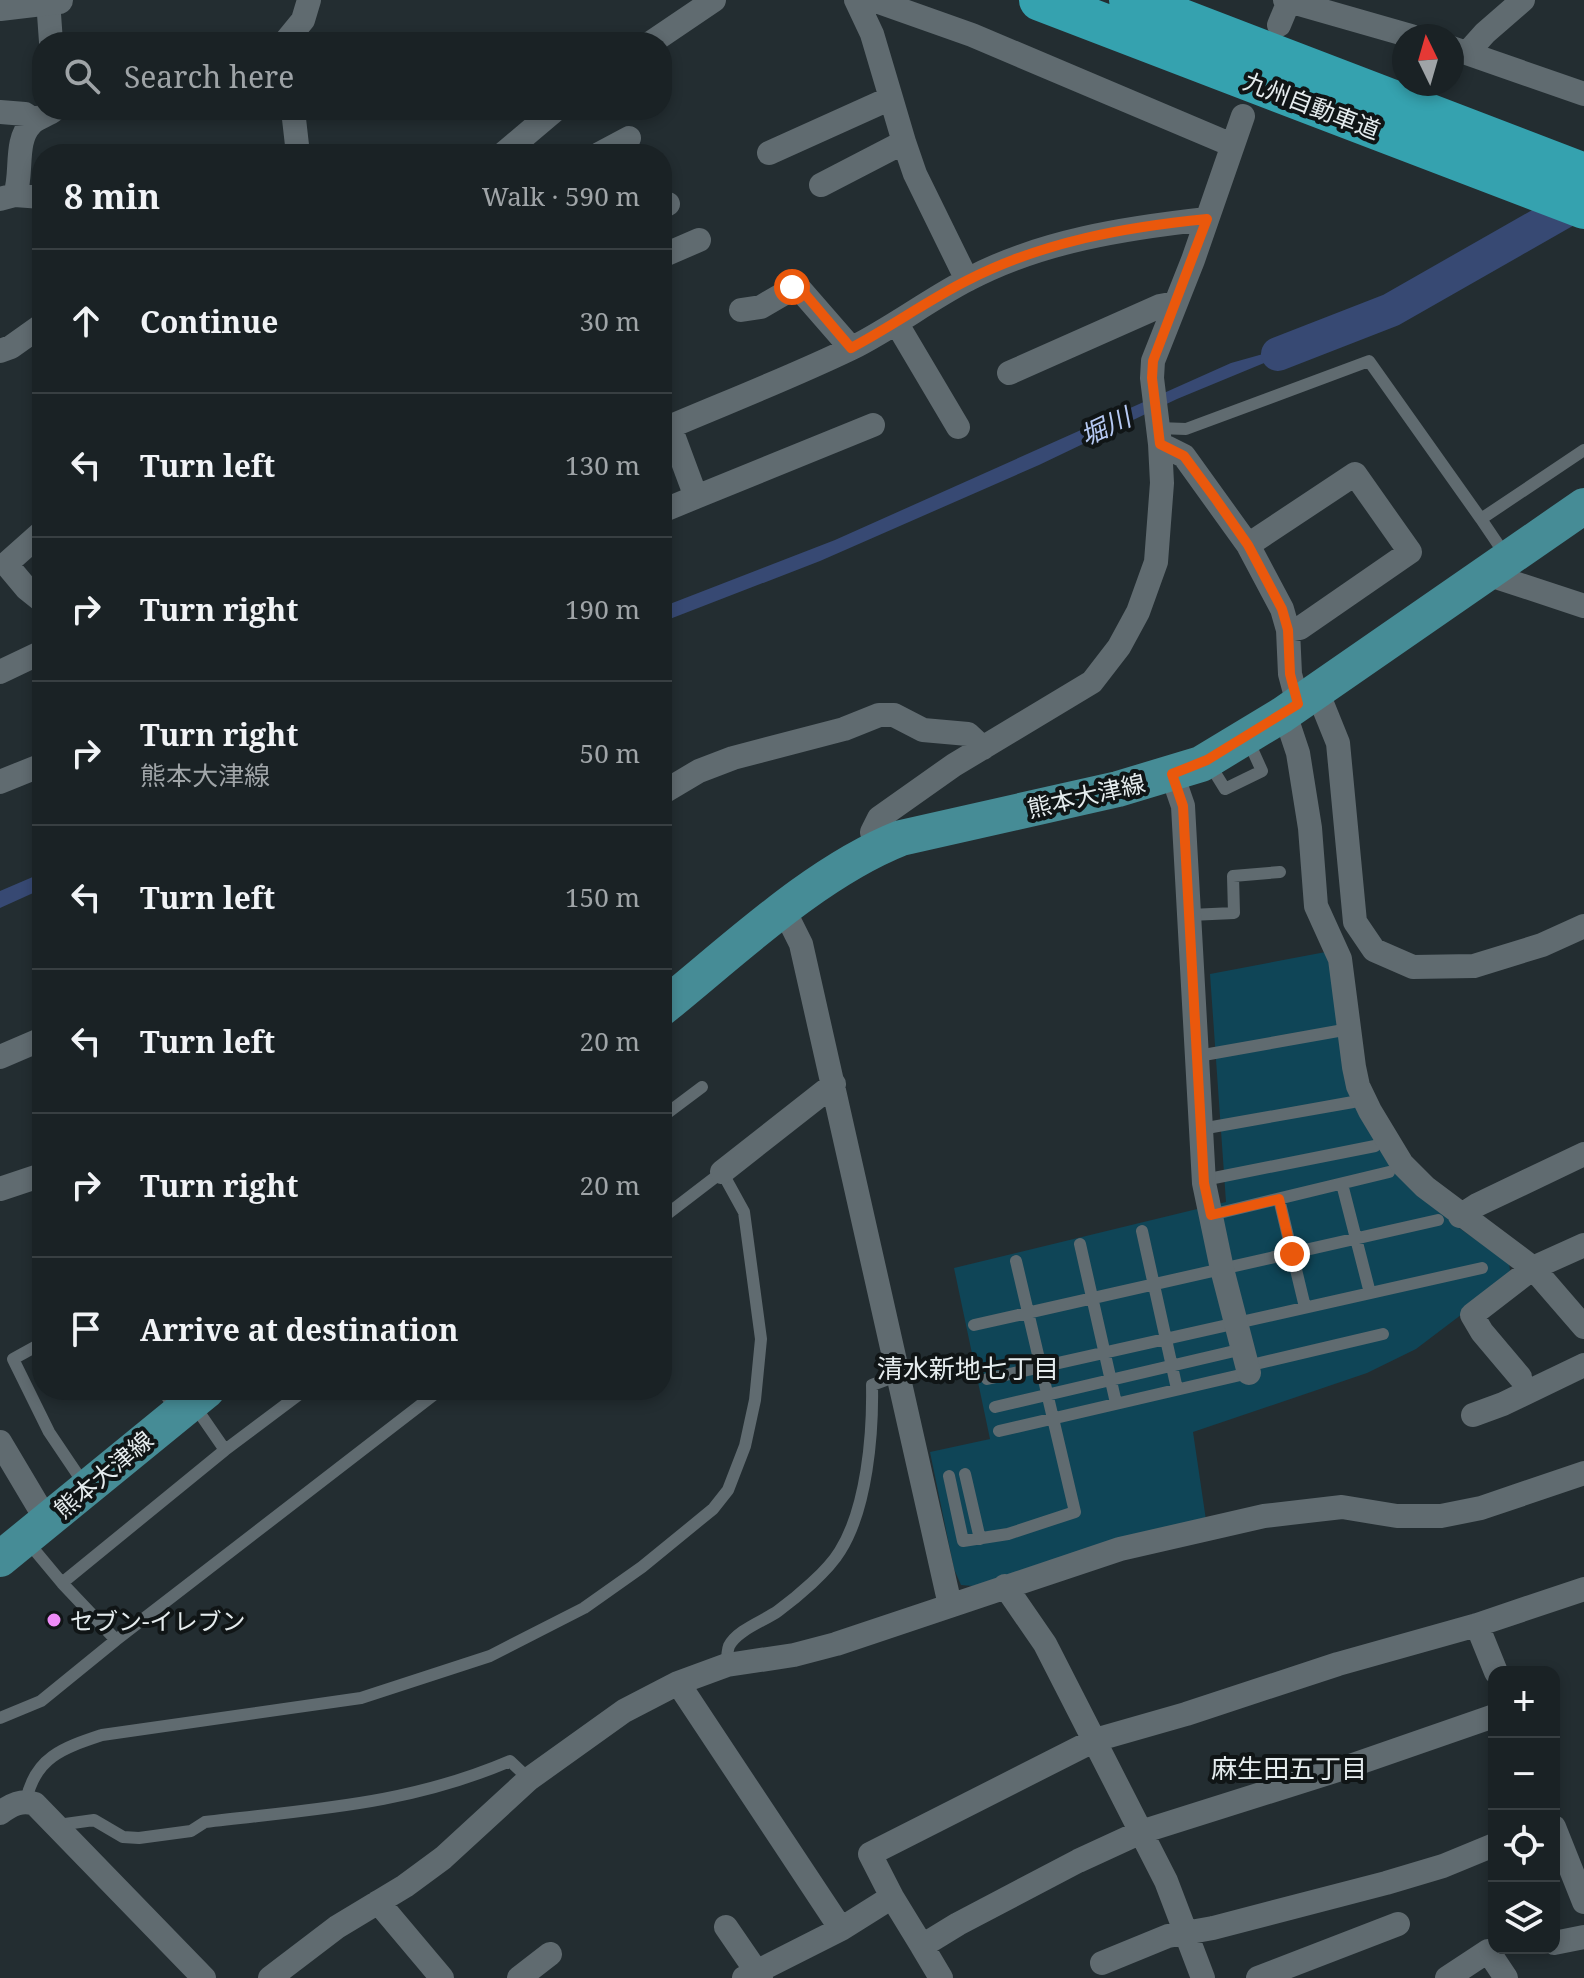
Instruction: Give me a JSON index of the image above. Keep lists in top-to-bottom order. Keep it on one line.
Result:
{"streets":{"highway":["九州自動車道"],"main road":["熊本大津線"]},"districts":["清水新地七丁目","麻生田五丁目"],"water":["堀川"],"places":["セブン-イレブン"],"north":"top","page":{"search":"Search here","heading":["8 min","Walk · 590 m"],"list":[["Continue","30 m"],["Turn left","130 m"],["Turn right","190 m"],["Turn right","熊本大津線","50 m"],["Turn left","150 m"],["Turn left","20 m"],["Turn right","20 m"],"Arrive at destination"],"map_buttons":["+","−"]}}
